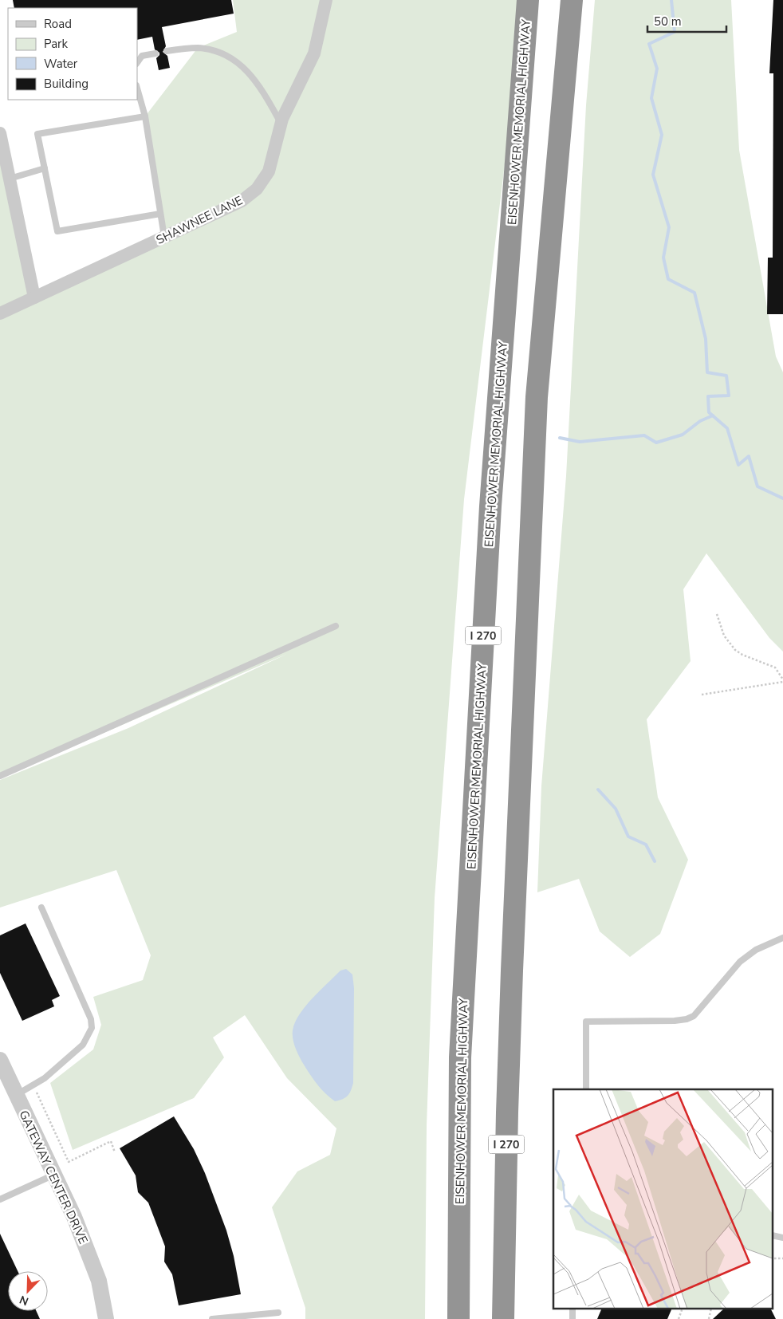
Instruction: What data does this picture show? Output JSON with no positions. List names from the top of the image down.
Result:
{
  "streets": {
    "highway": ["EISENHOWER MEMORIAL HIGHWAY", "I 270"],
    "street": ["SHAWNEE LANE", "GATEWAY CENTER DRIVE"]
  },
  "legend": [
    "Road",
    "Park",
    "Water",
    "Building"
  ],
  "scale_bar": "50 m",
  "north": "bottom left"
}
